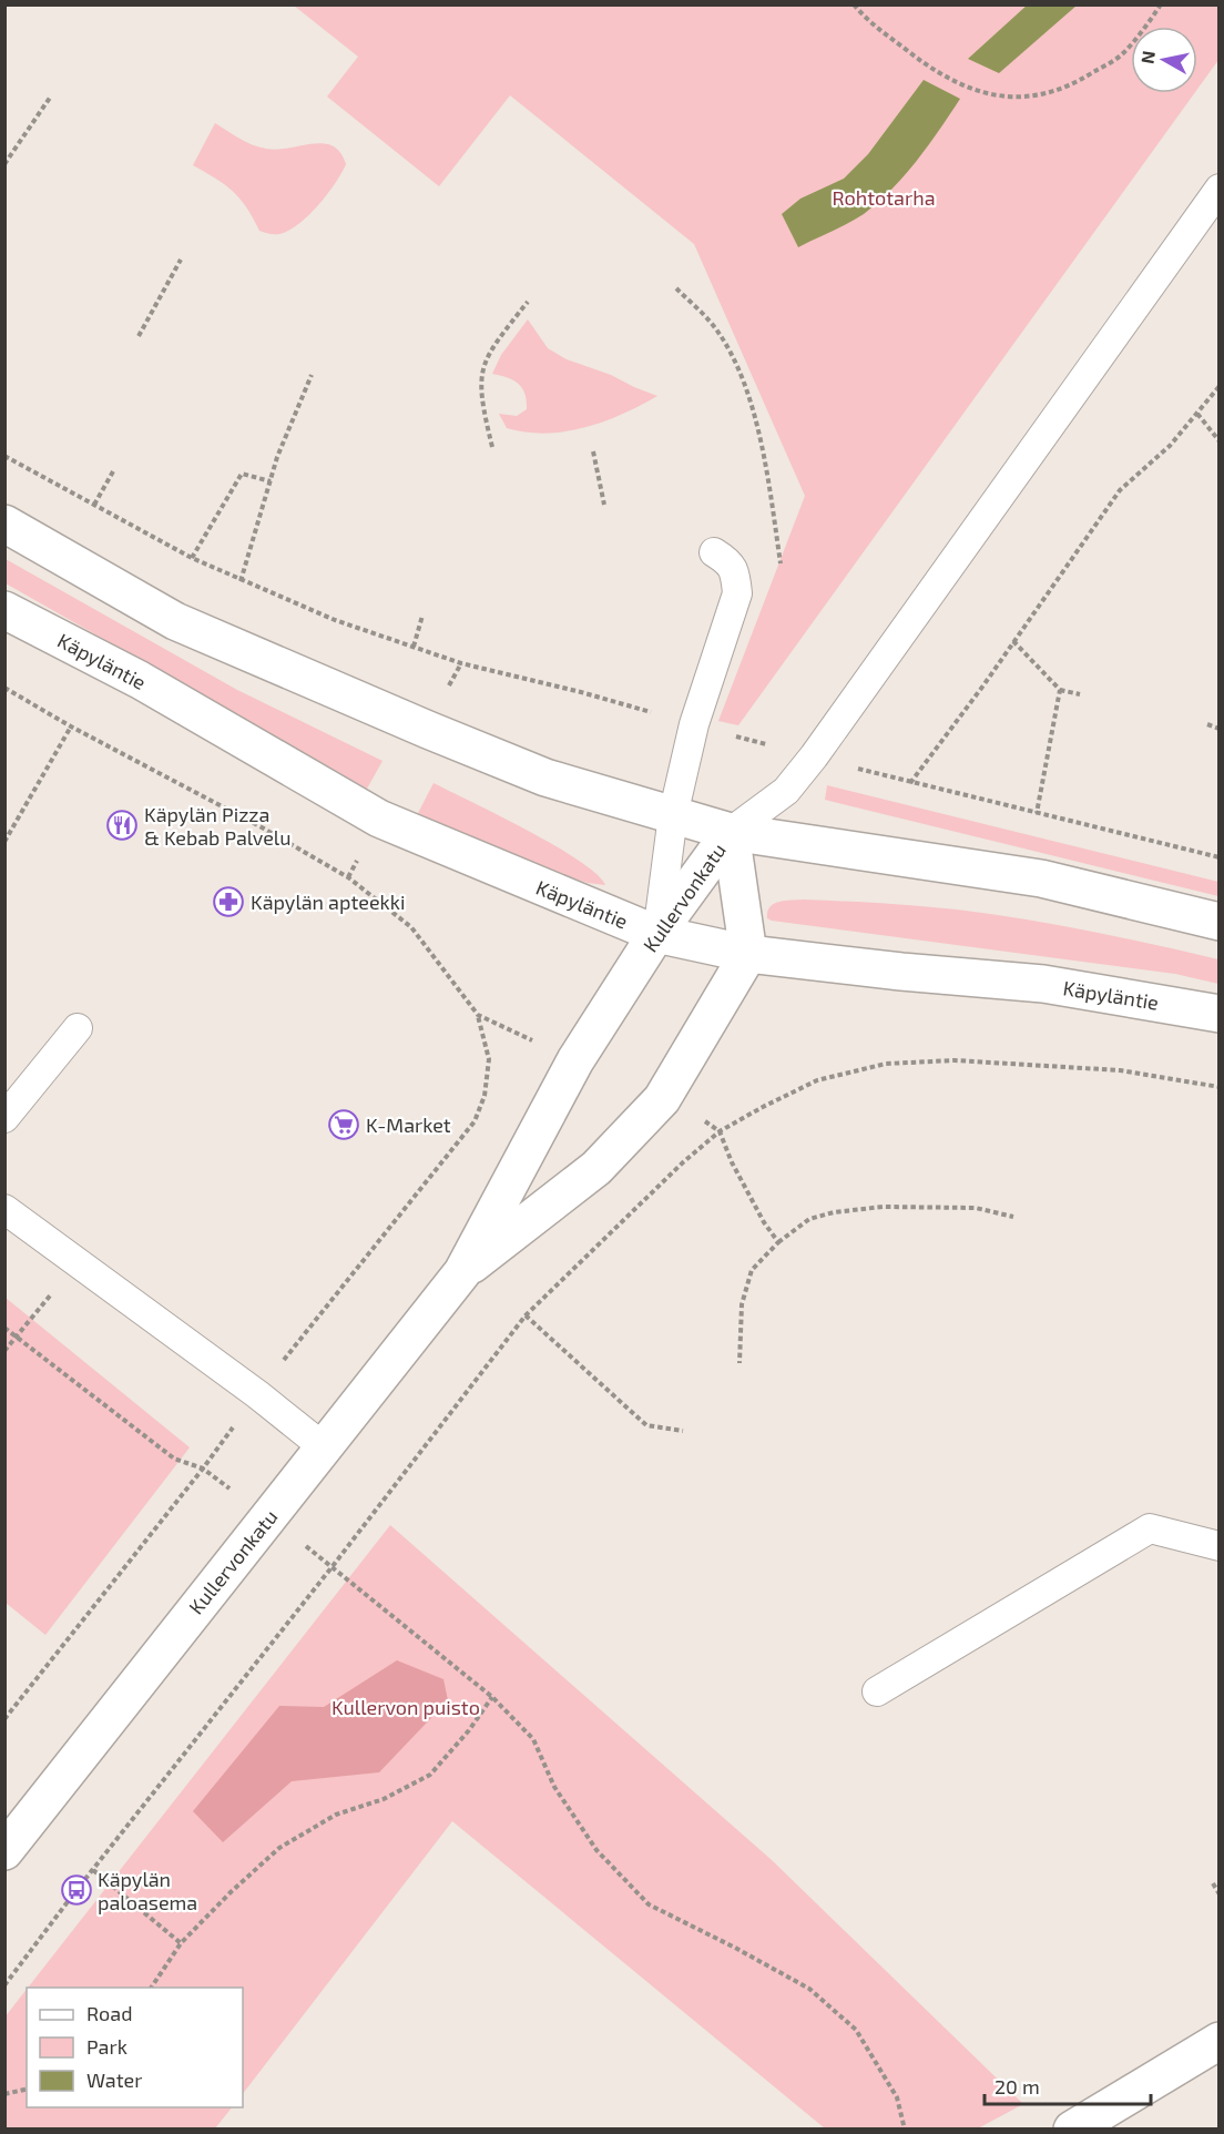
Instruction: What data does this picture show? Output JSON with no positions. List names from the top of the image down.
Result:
{
  "streets": {
    "main road": ["Käpyläntie", "Kullervonkatu"]
  },
  "crossings": [
    ["Käpyläntie", "Kullervonkatu"]
  ],
  "parks": ["Rohtotarha", "Kullervon puisto"],
  "places": {
    "restaurant": ["Käpylän Pizza & Kebab Palvelu"],
    "pharmacy": ["Käpylän apteekki"],
    "supermarket": ["K-Market"],
    "bus stop": ["Käpylän paloasema"]
  },
  "legend": ["Road", "Park", "Water"],
  "scale_bar": "20 m",
  "north": "left"
}
